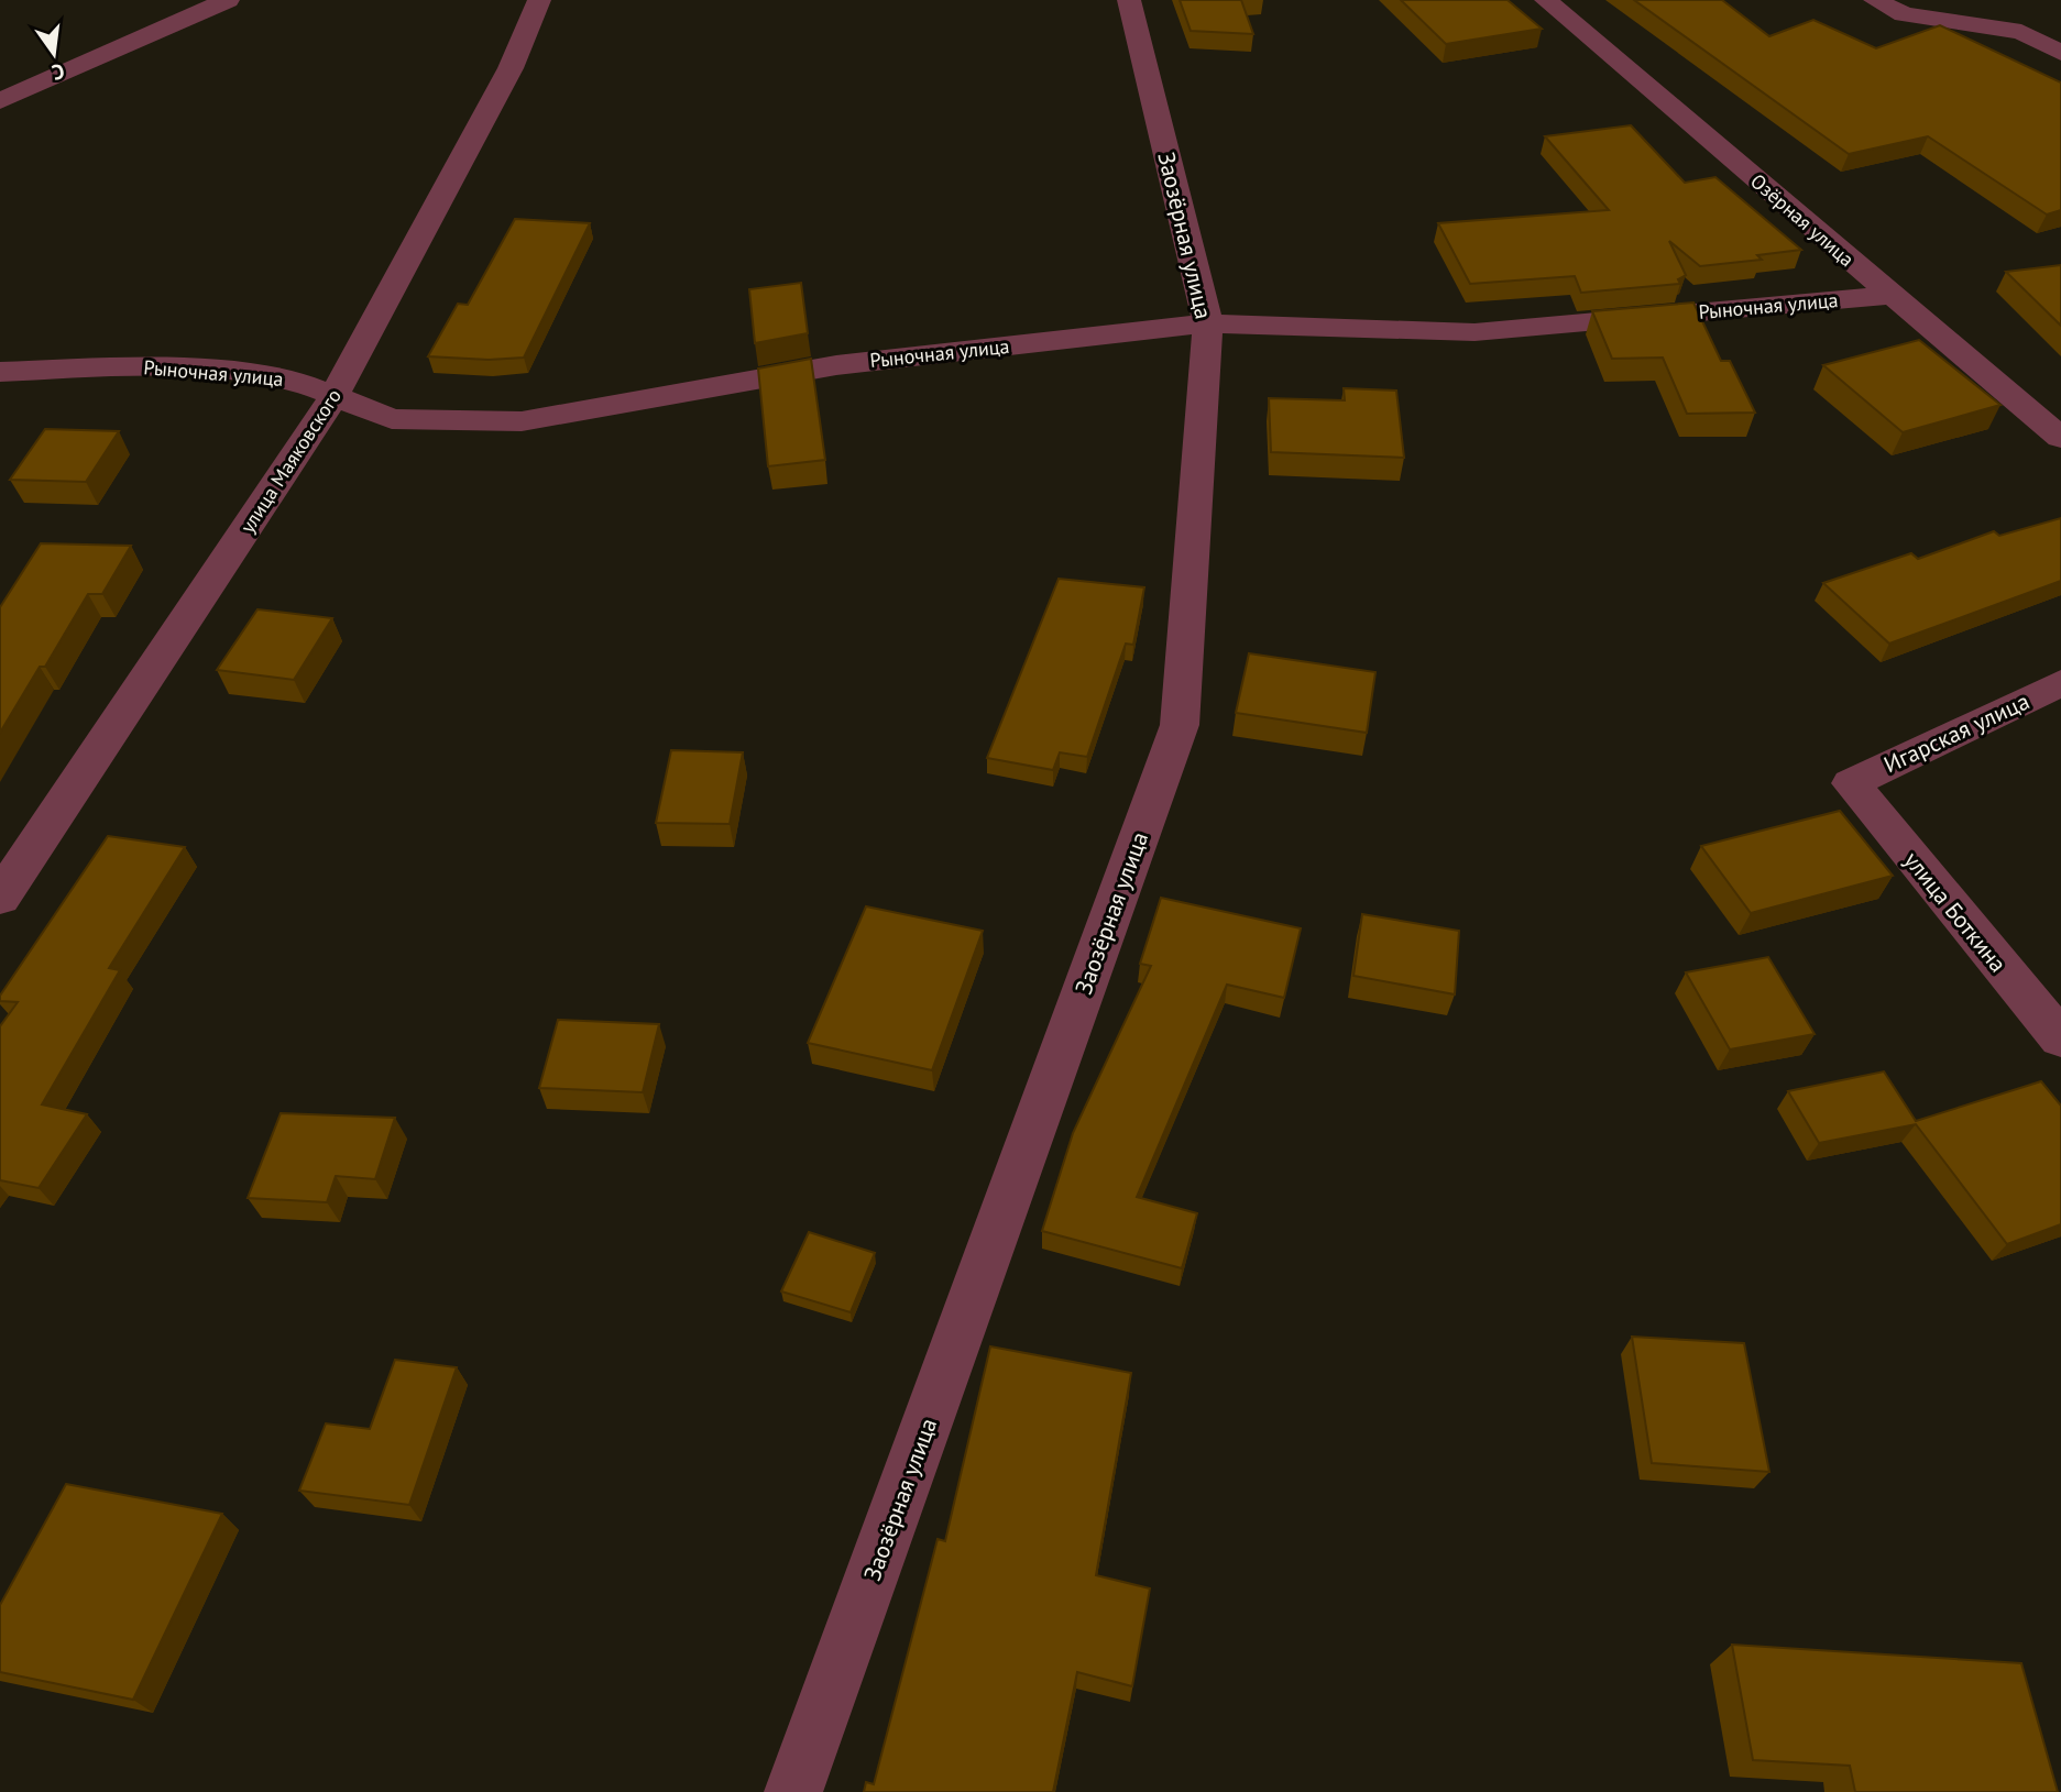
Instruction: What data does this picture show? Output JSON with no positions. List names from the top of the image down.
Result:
{
  "streets": {
    "street": [
      "Озёрная улица",
      "Заозёрная улица",
      "Рыночная улица",
      "улица Маяковского",
      "Игарская улица",
      "улица Боткина"
    ]
  },
  "crossings": [
    ["Озёрная улица", "Рыночная улица"],
    ["Заозёрная улица", "Рыночная улица"],
    ["Рыночная улица", "улица Маяковского"],
    ["Игарская улица", "улица Боткина"]
  ],
  "north": "bottom"
}
